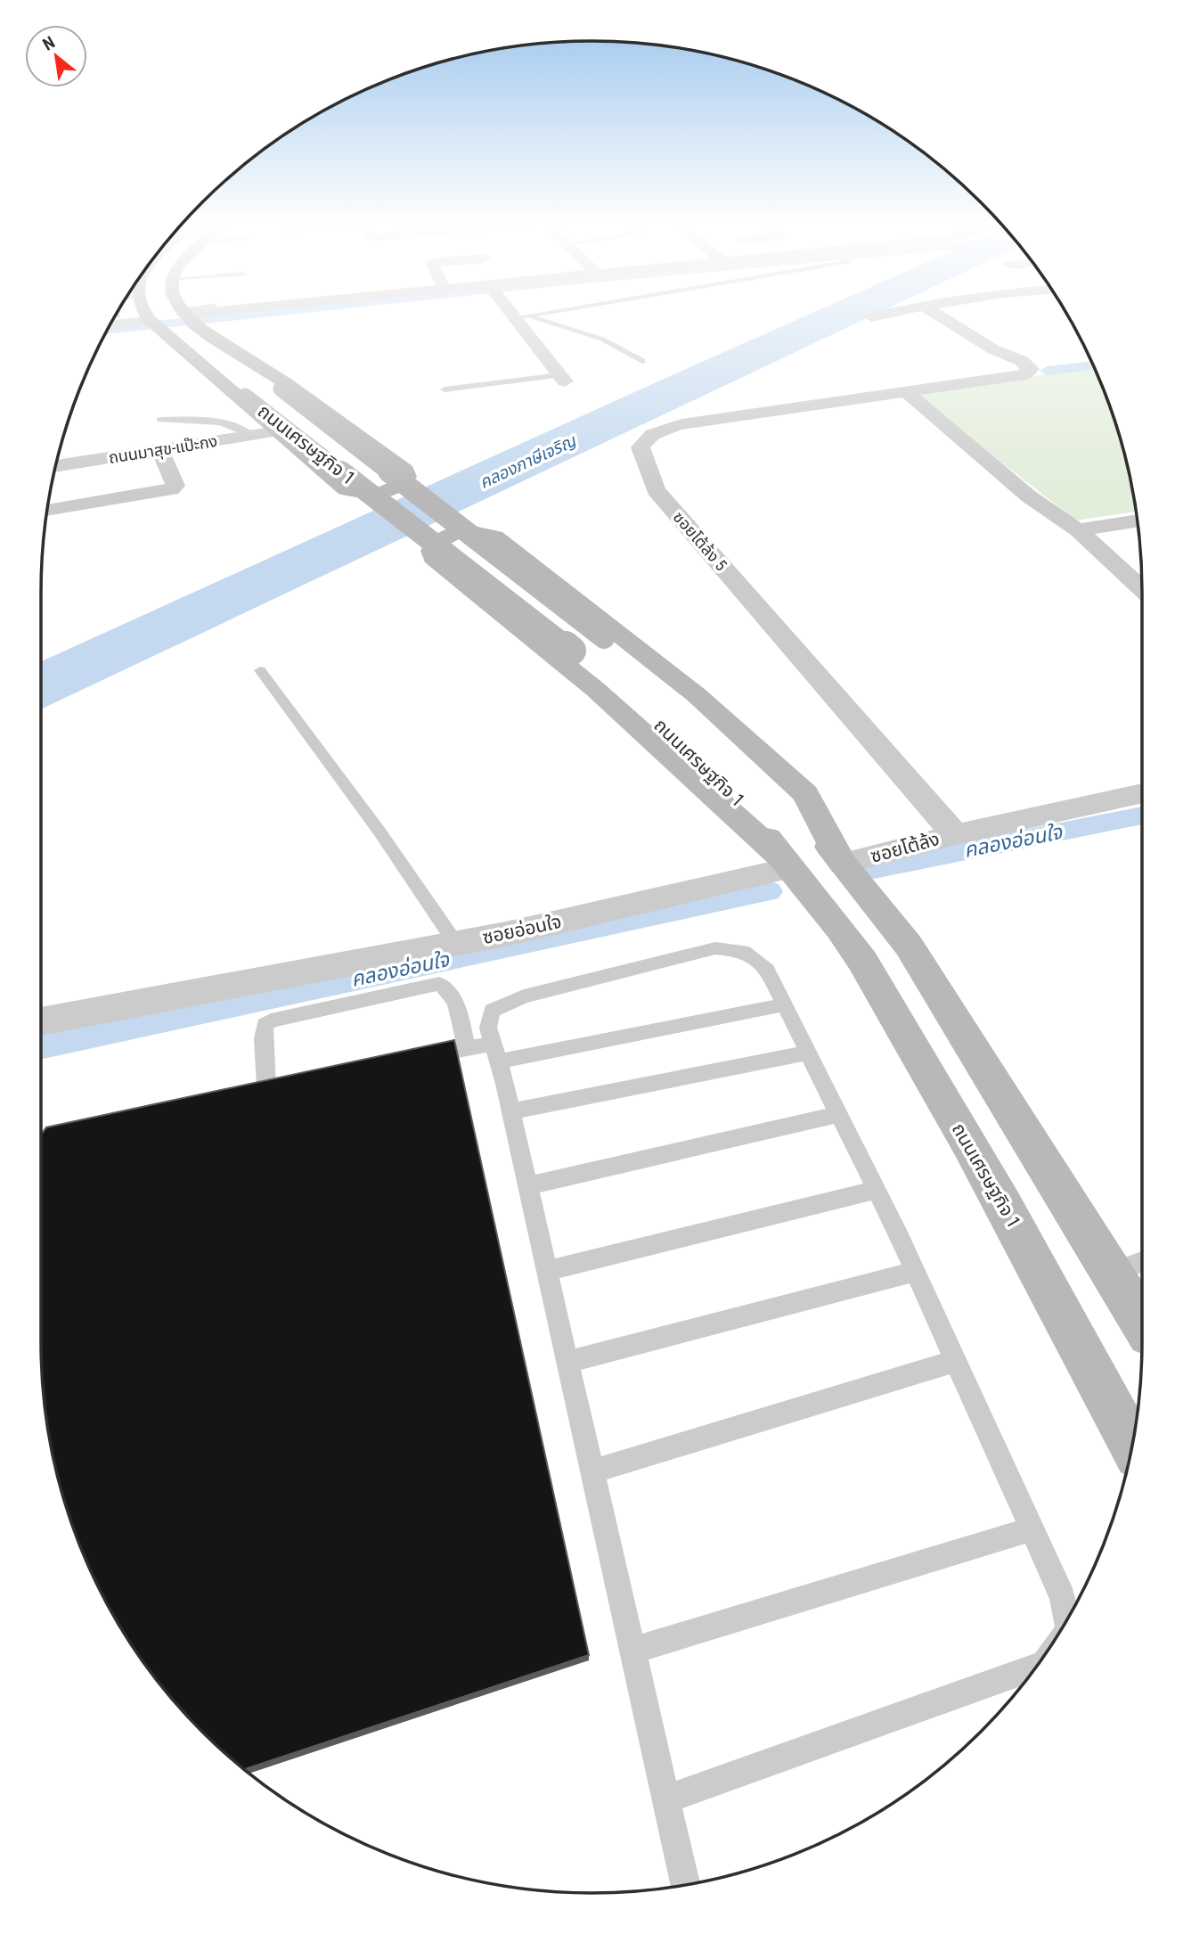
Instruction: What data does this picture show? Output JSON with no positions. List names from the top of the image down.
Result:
{
  "streets": {
    "main road": ["ถนนเศรษฐกิจ 1"],
    "street": [
      "ถนนมาสุข-แป๊ะกง",
      "ซอยโต้ล้ง 5",
      "ซอยโต้ล้ง",
      "ซอยอ่อนใจ"
    ]
  },
  "crossings": [
    ["ถนนเศรษฐกิจ 1", "ซอยโต้ล้ง"],
    ["ถนนเศรษฐกิจ 1", "ซอยอ่อนใจ"],
    ["ซอยโต้ล้ง 5", "ซอยโต้ล้ง"]
  ],
  "water": ["คลองภาษีเจริญ", "คลองอ่อนใจ"],
  "north": "top left"
}
